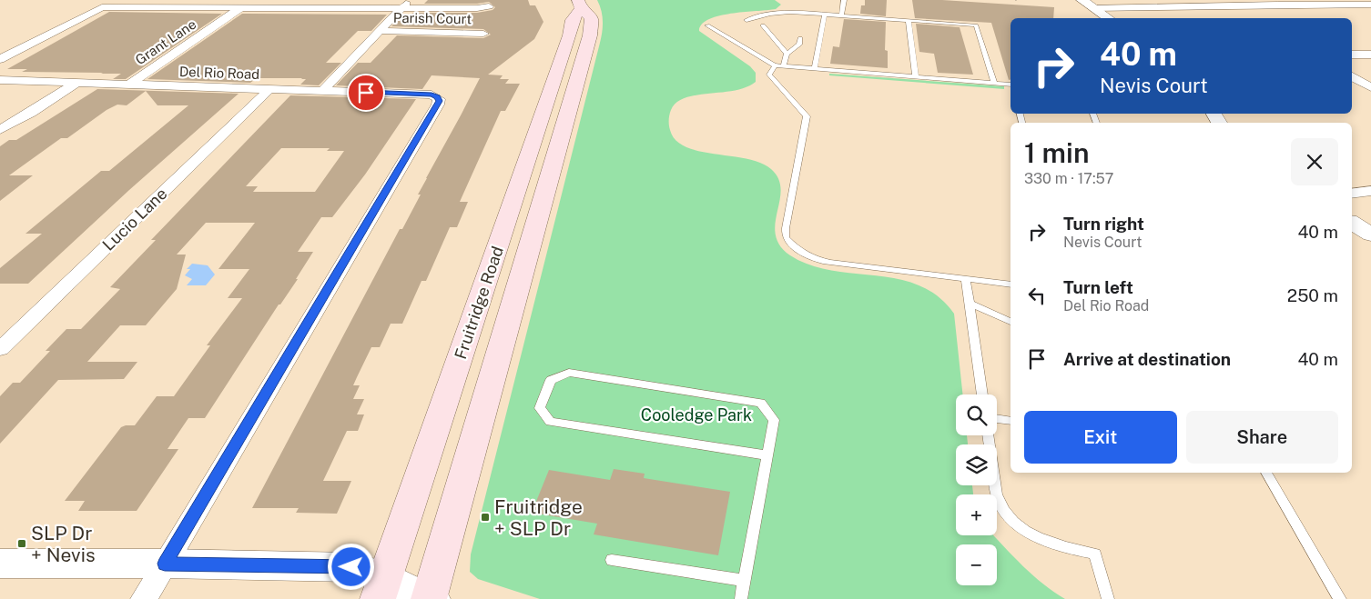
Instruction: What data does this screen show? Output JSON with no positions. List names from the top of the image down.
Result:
{
  "streets": {
    "main road": ["Fruitridge Road"],
    "street": [
      "Parish Court",
      "Grant Lane",
      "Del Rio Road",
      "Lucio Lane"
    ]
  },
  "crossings": [
    ["Grant Lane", "Del Rio Road"],
    ["Del Rio Road", "Lucio Lane"]
  ],
  "parks": ["Cooledge Park"],
  "places": {
    "transit": ["Fruitridge + SLP Dr", "SLP Dr + Nevis"]
  },
  "page": {
    "turn": ["40 m", "Nevis Court"],
    "heading": ["1 min", "330 m · 17:57"],
    "list": [
      {
        "name": "Turn right",
        "note": "Nevis Court",
        "value": "40 m"
      },
      {
        "name": "Turn left",
        "note": "Del Rio Road",
        "value": "250 m"
      },
      {
        "name": "Arrive at destination",
        "value": "40 m"
      }
    ],
    "map_buttons": ["+", "−"],
    "buttons": ["Exit", "Share"]
  }
}
